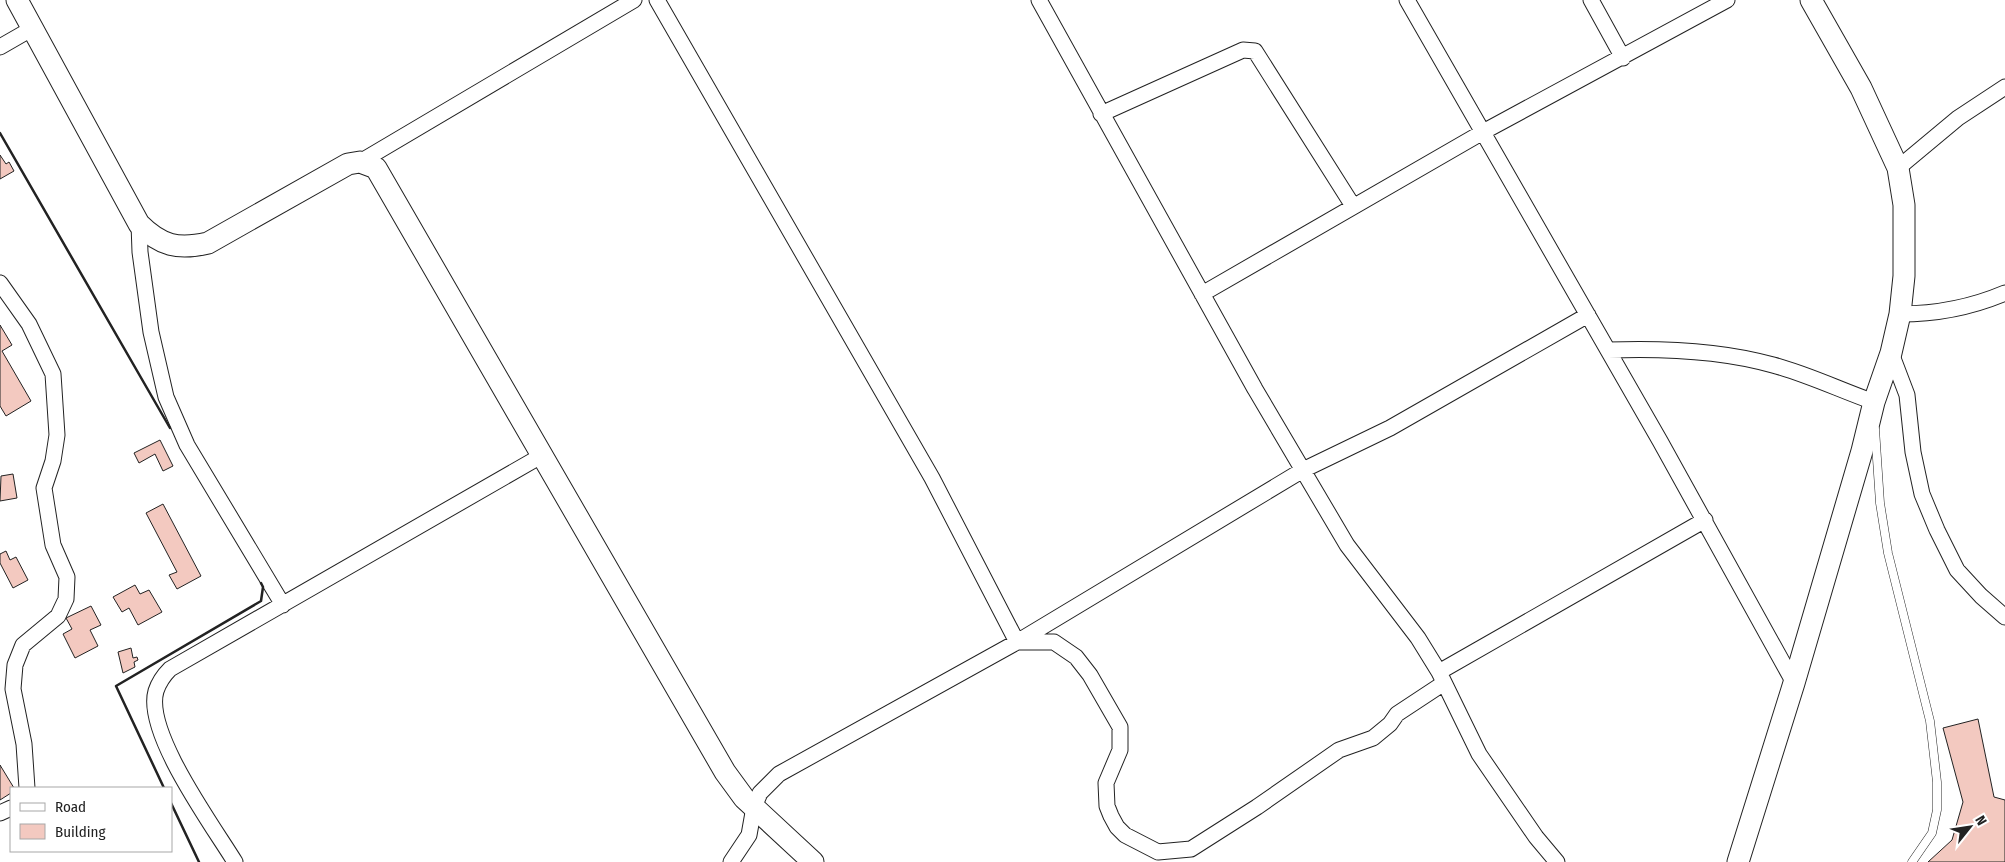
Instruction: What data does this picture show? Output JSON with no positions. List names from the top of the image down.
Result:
{
  "legend": ["Road", "Building"],
  "north": "top right"
}
